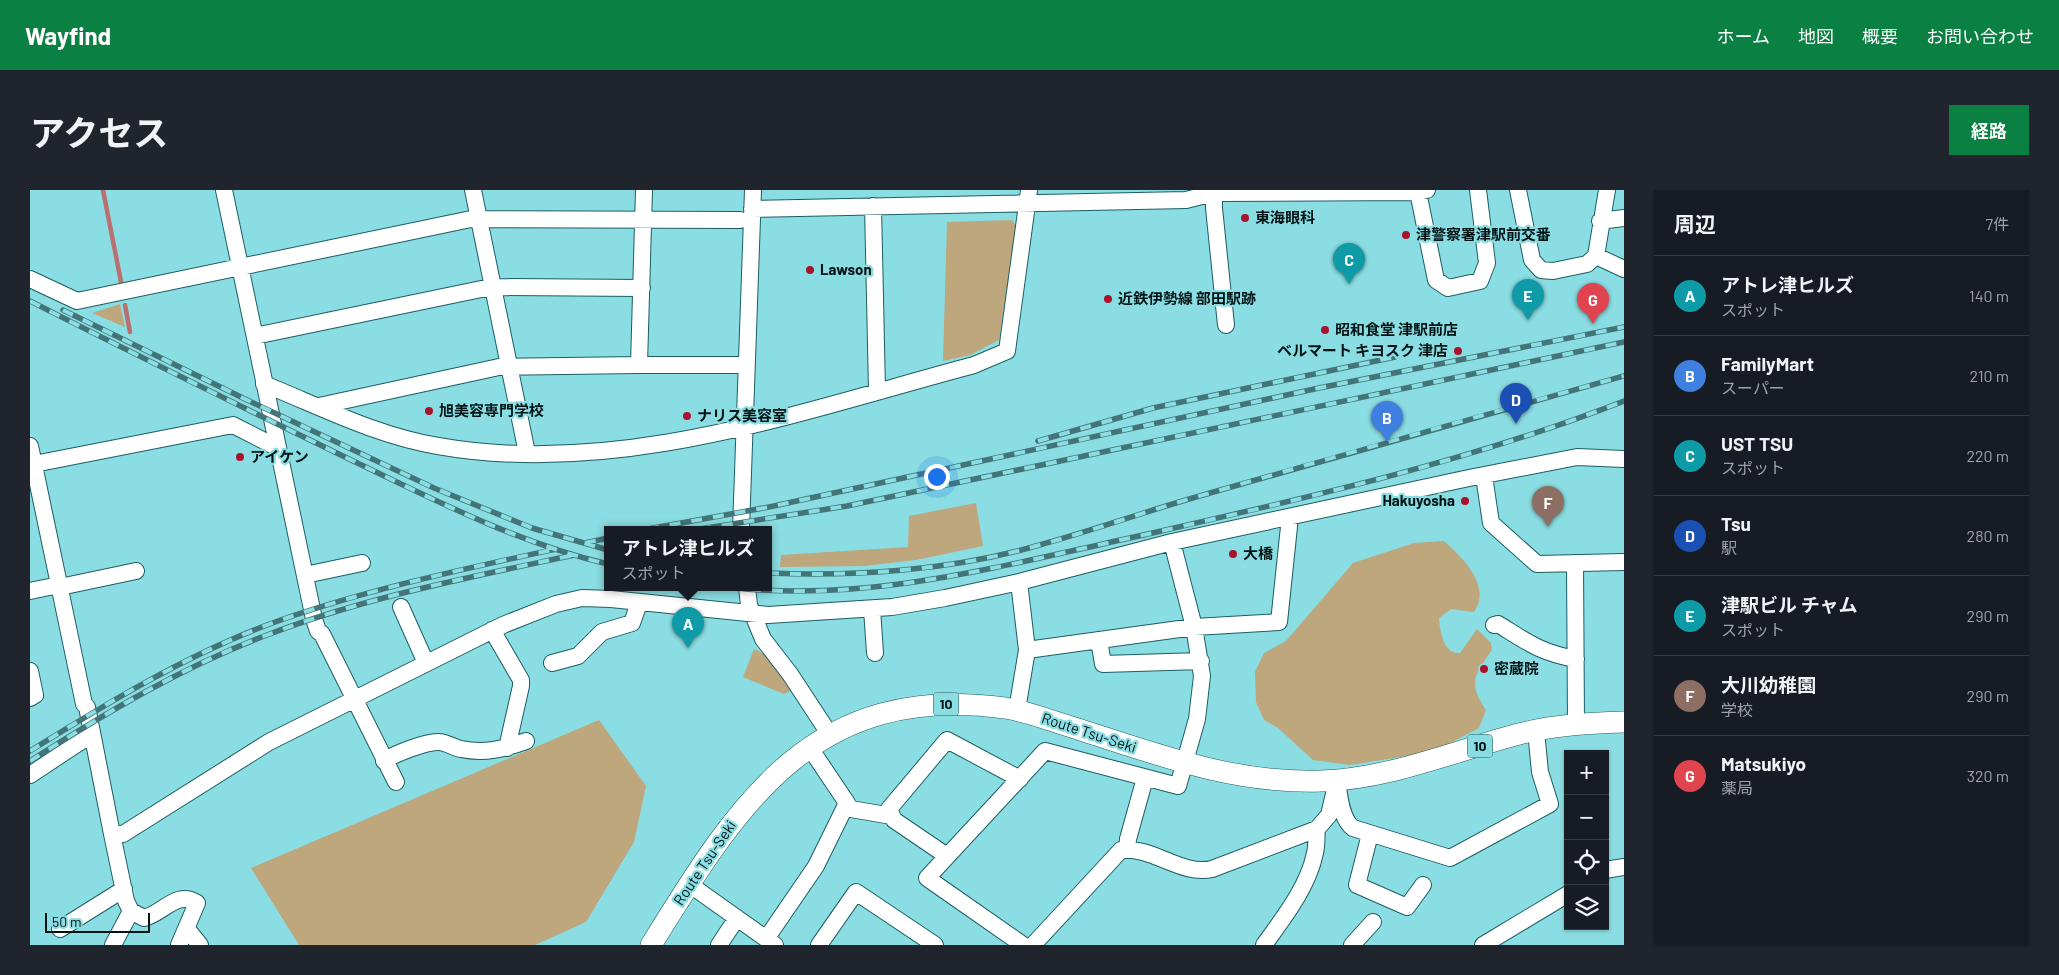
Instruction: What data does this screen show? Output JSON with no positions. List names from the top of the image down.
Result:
{
  "streets": {
    "main road": ["10", "Route Tsu-Seki"]
  },
  "places": [
    "東海眼科",
    "津警察署津駅前交番",
    "Lawson",
    "近鉄伊勢線 部田駅跡",
    "昭和食堂 津駅前店",
    "ベルマート キヨスク 津店",
    "旭美容専門学校",
    "ナリス美容室",
    "アイケン",
    "Hakuyosha",
    "大橋",
    "密蔵院"
  ],
  "scale_bar": "50 m",
  "page": {
    "header": "Wayfind",
    "nav": [
      "ホーム",
      "地図",
      "概要",
      "お問い合わせ"
    ],
    "title": "アクセス",
    "buttons": "経路",
    "heading": ["周辺", "7件"],
    "pins": [
      "C",
      "E",
      "G",
      "D",
      "B",
      "F",
      "A"
    ],
    "list": [
      {
        "mark": "A",
        "name": "アトレ津ヒルズ",
        "note": "スポット",
        "value": "140 m"
      },
      {
        "mark": "B",
        "name": "FamilyMart",
        "note": "スーパー",
        "value": "210 m"
      },
      {
        "mark": "C",
        "name": "UST TSU",
        "note": "スポット",
        "value": "220 m"
      },
      {
        "mark": "D",
        "name": "Tsu",
        "note": "駅",
        "value": "280 m"
      },
      {
        "mark": "E",
        "name": "津駅ビル チャム",
        "note": "スポット",
        "value": "290 m"
      },
      {
        "mark": "F",
        "name": "大川幼稚園",
        "note": "学校",
        "value": "290 m"
      },
      {
        "mark": "G",
        "name": "Matsukiyo",
        "note": "薬局",
        "value": "320 m"
      }
    ],
    "popup": ["アトレ津ヒルズ", "スポット"],
    "map_buttons": ["+", "−"],
    "scale": "50 m"
  }
}
